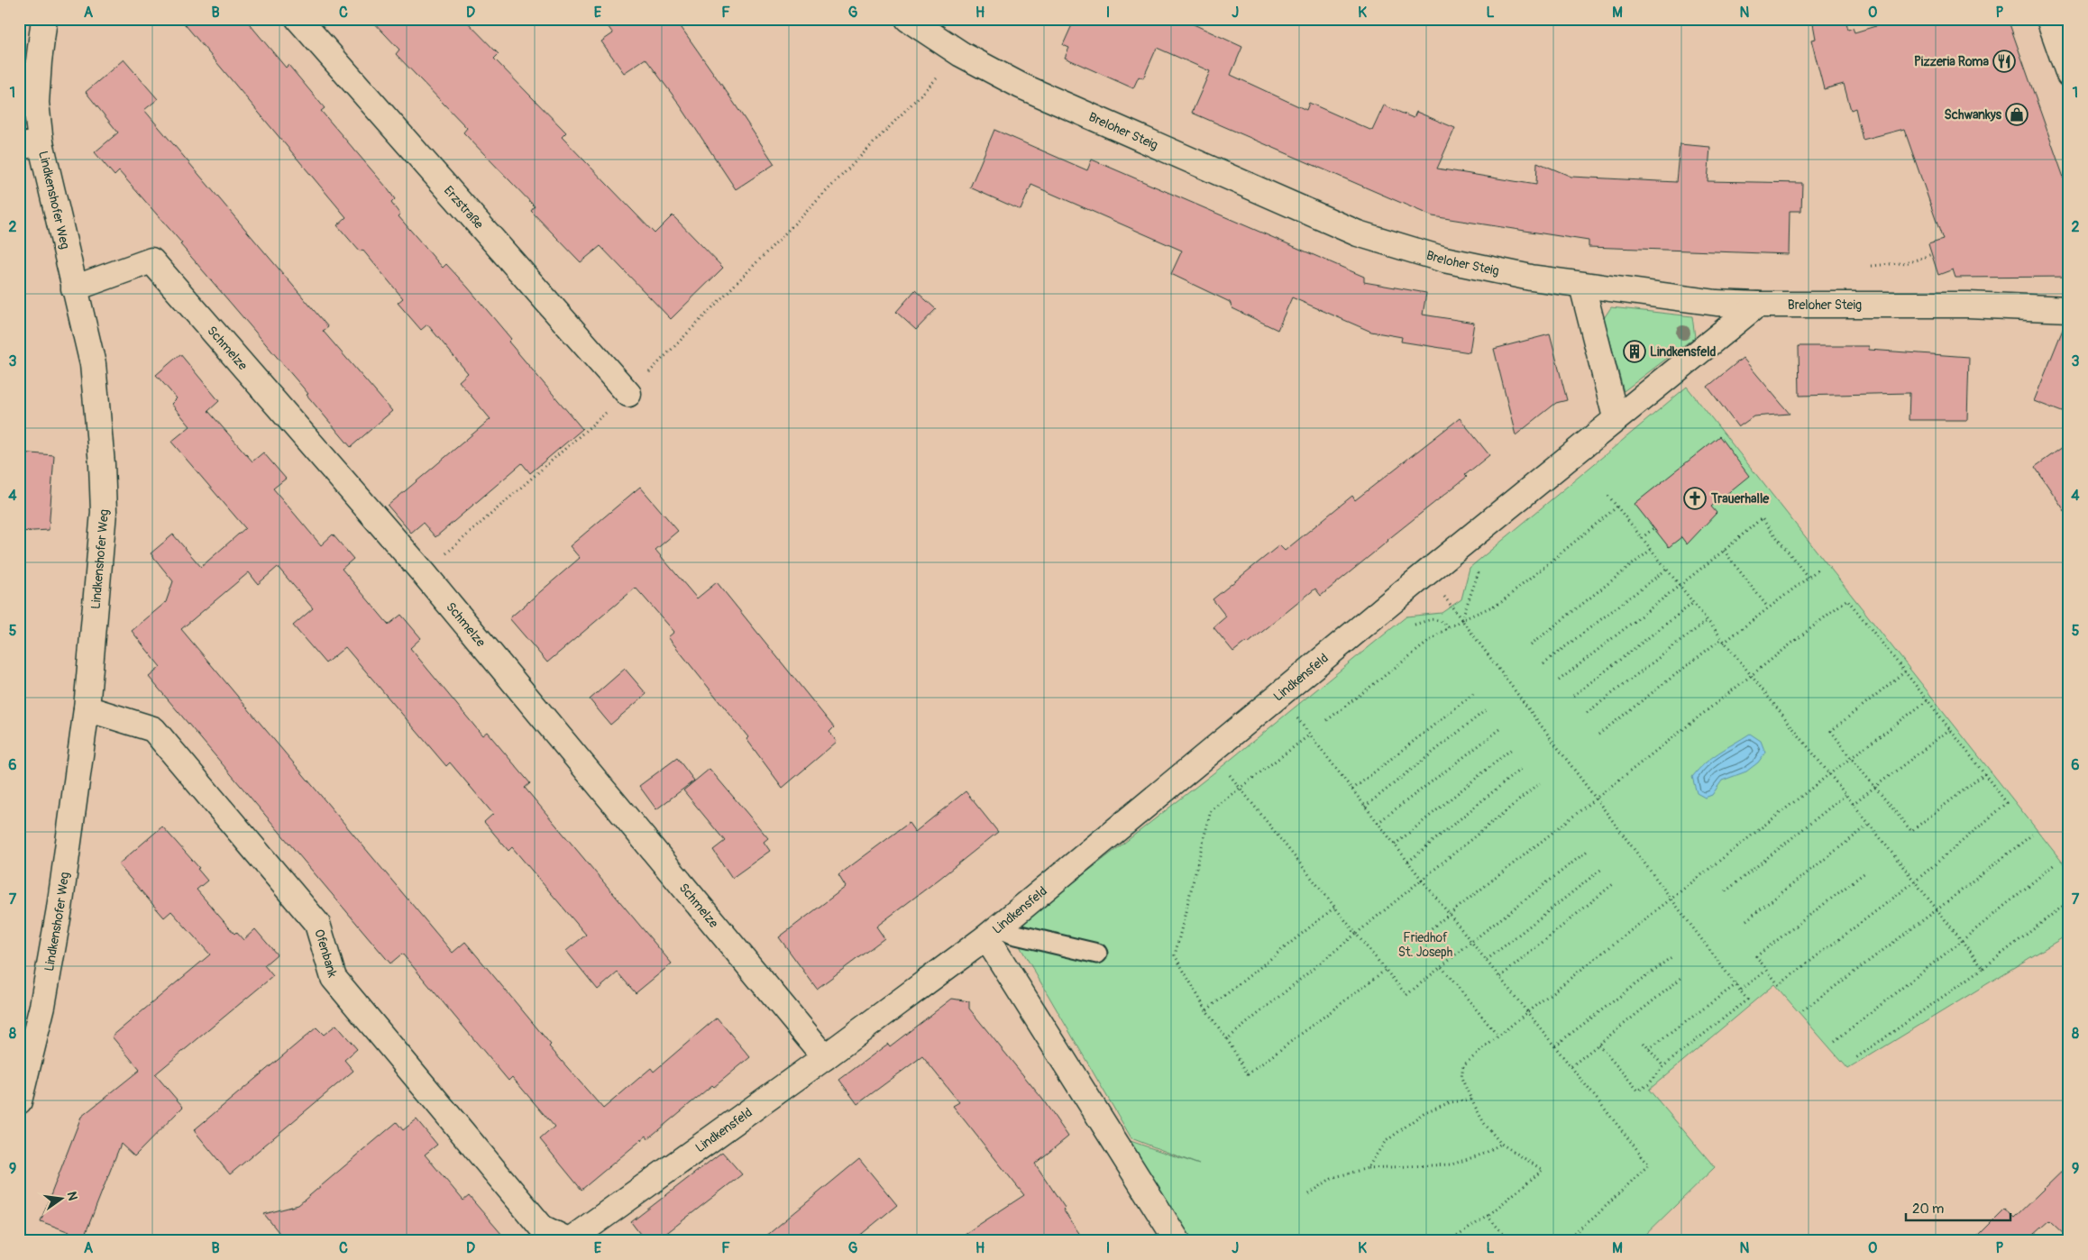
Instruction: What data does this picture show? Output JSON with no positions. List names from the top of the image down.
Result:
{
  "streets": {
    "street": [
      "Breloher Steig",
      "Lindkenshofer Weg",
      "Erzstraße",
      "Schmelze",
      "Lindkensfeld",
      "Ofenbank"
    ]
  },
  "crossings": [
    ["Breloher Steig", "Lindkensfeld"],
    ["Lindkenshofer Weg", "Schmelze"],
    ["Lindkenshofer Weg", "Ofenbank"],
    ["Schmelze", "Lindkensfeld"],
    ["Lindkensfeld", "Ofenbank"]
  ],
  "parks": ["Friedhof St. Joseph"],
  "places": {
    "restaurant": ["Pizzeria Roma"],
    "shop": ["Schwankys"],
    "building": ["Lindkensfeld"],
    "church": ["Trauerhalle"]
  },
  "scale_bar": "20 m",
  "north": "right",
  "grid": {
    "columns": [
      "A",
      "B",
      "C",
      "D",
      "E",
      "F",
      "G",
      "H",
      "I",
      "J",
      "K",
      "L",
      "M",
      "N",
      "O",
      "P"
    ],
    "rows": [
      "1",
      "2",
      "3",
      "4",
      "5",
      "6",
      "7",
      "8",
      "9"
    ]
  }
}
